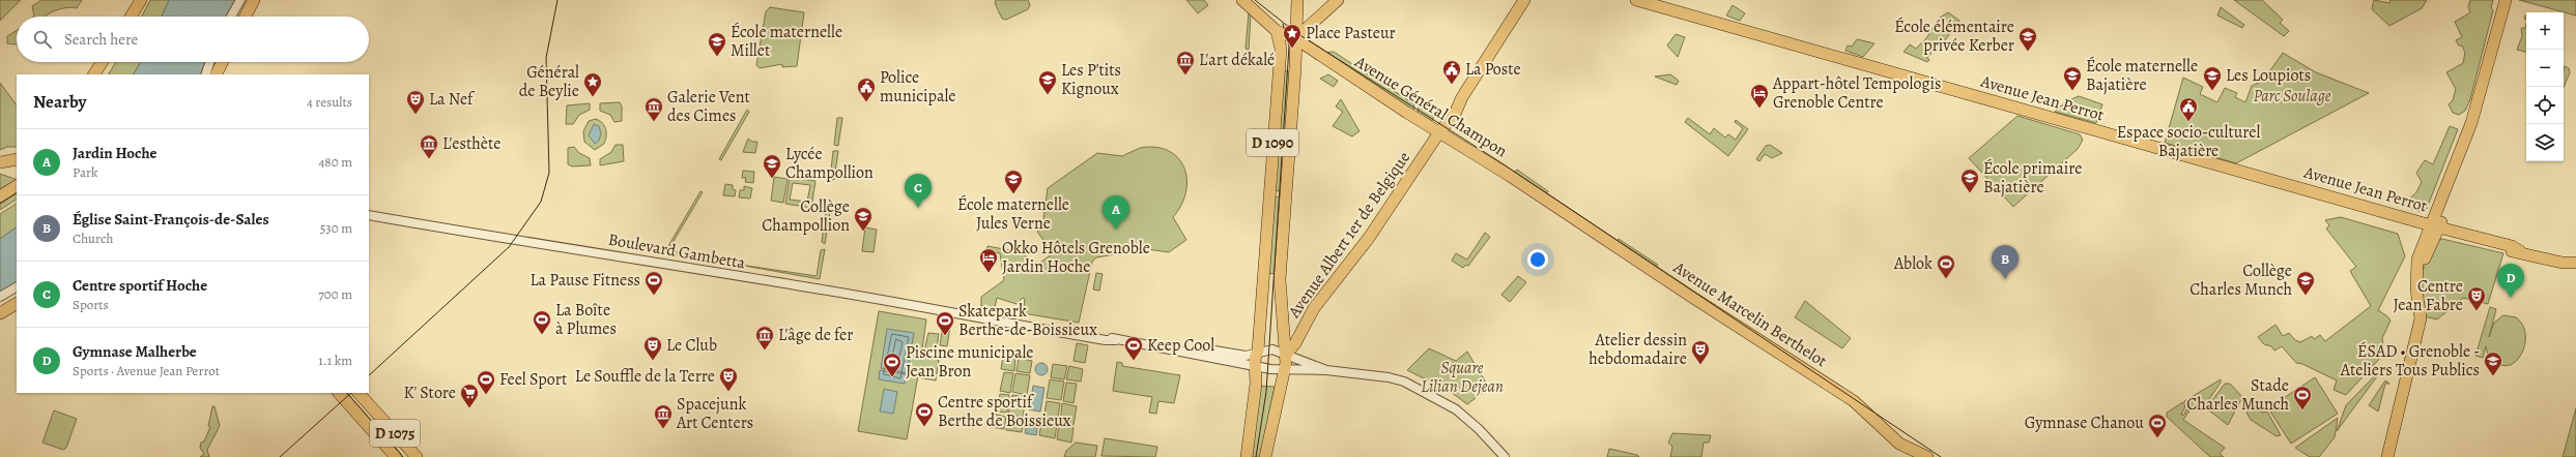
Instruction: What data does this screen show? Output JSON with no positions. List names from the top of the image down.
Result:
{
  "streets": {
    "main road": [
      "Avenue Jean Perrot",
      "Avenue Général Champon",
      "D 1090",
      "Avenue Albert 1er de Belgique",
      "Avenue Marcelin Berthelot",
      "D 1075"
    ],
    "street": ["Boulevard Gambetta"]
  },
  "crossings": [
    ["Avenue Général Champon", "D 1090"],
    ["Avenue Général Champon", "Avenue Albert 1er de Belgique"],
    ["Avenue Général Champon", "Avenue Marcelin Berthelot"],
    ["D 1090", "Avenue Albert 1er de Belgique"],
    ["D 1090", "Boulevard Gambetta"],
    ["Avenue Albert 1er de Belgique", "Boulevard Gambetta"]
  ],
  "parks": ["Parc Soulage", "Square Lilian Dejean"],
  "places": {
    "place": ["Place Pasteur", "Général de Beylie"],
    "school or university": [
      "École élémentaire privée Kerber",
      "École maternelle Millet",
      "École maternelle Bajatière",
      "Les Loupiots",
      "Les P'tits Kignoux",
      "Lycée Champollion",
      "École primaire Bajatière",
      "École maternelle Jules Verne",
      "Collège Champollion",
      "Collège Charles Munch",
      "ÉSAD • Grenoble - Ateliers Tous Publics"
    ],
    "museum": [
      "L'art dékalé",
      "Galerie Vent des Cimes",
      "L'esthète",
      "L'âge de fer",
      "Spacejunk Art Centers"
    ],
    "public building": ["La Poste", "Police municipale", "Espace socio-culturel Bajatière"],
    "hotel": ["Appart-hôtel Tempologis Grenoble Centre", "Okko Hôtels Grenoble Jardin Hoche"],
    "theatre": [
      "La Nef",
      "Centre Jean Fabre",
      "Le Club",
      "Atelier dessin hebdomadaire",
      "Le Souffle de la Terre"
    ],
    "sports": [
      "Ablok",
      "La Pause Fitness",
      "La Boîte à Plumes",
      "Skatepark Berthe-de-Boissieux",
      "Keep Cool",
      "Piscine municipale Jean Bron",
      "Feel Sport",
      "Stade Charles Munch",
      "Centre sportif Berthe de Boissieux",
      "Gymnase Chanou"
    ],
    "supermarket": ["K' Store"]
  },
  "page": {
    "map_buttons": ["+", "−"],
    "search": "Search here",
    "heading": ["Nearby", "4 results"],
    "list": [
      {
        "mark": "A",
        "name": "Jardin Hoche",
        "note": "Park",
        "value": "480 m"
      },
      {
        "mark": "B",
        "name": "Église Saint-François-de-Sales",
        "note": "Church",
        "value": "530 m"
      },
      {
        "mark": "C",
        "name": "Centre sportif Hoche",
        "note": "Sports",
        "value": "700 m"
      },
      {
        "mark": "D",
        "name": "Gymnase Malherbe",
        "note": "Sports · Avenue Jean Perrot",
        "value": "1.1 km"
      }
    ],
    "pins": [
      "C",
      "A",
      "B",
      "D"
    ]
  }
}
